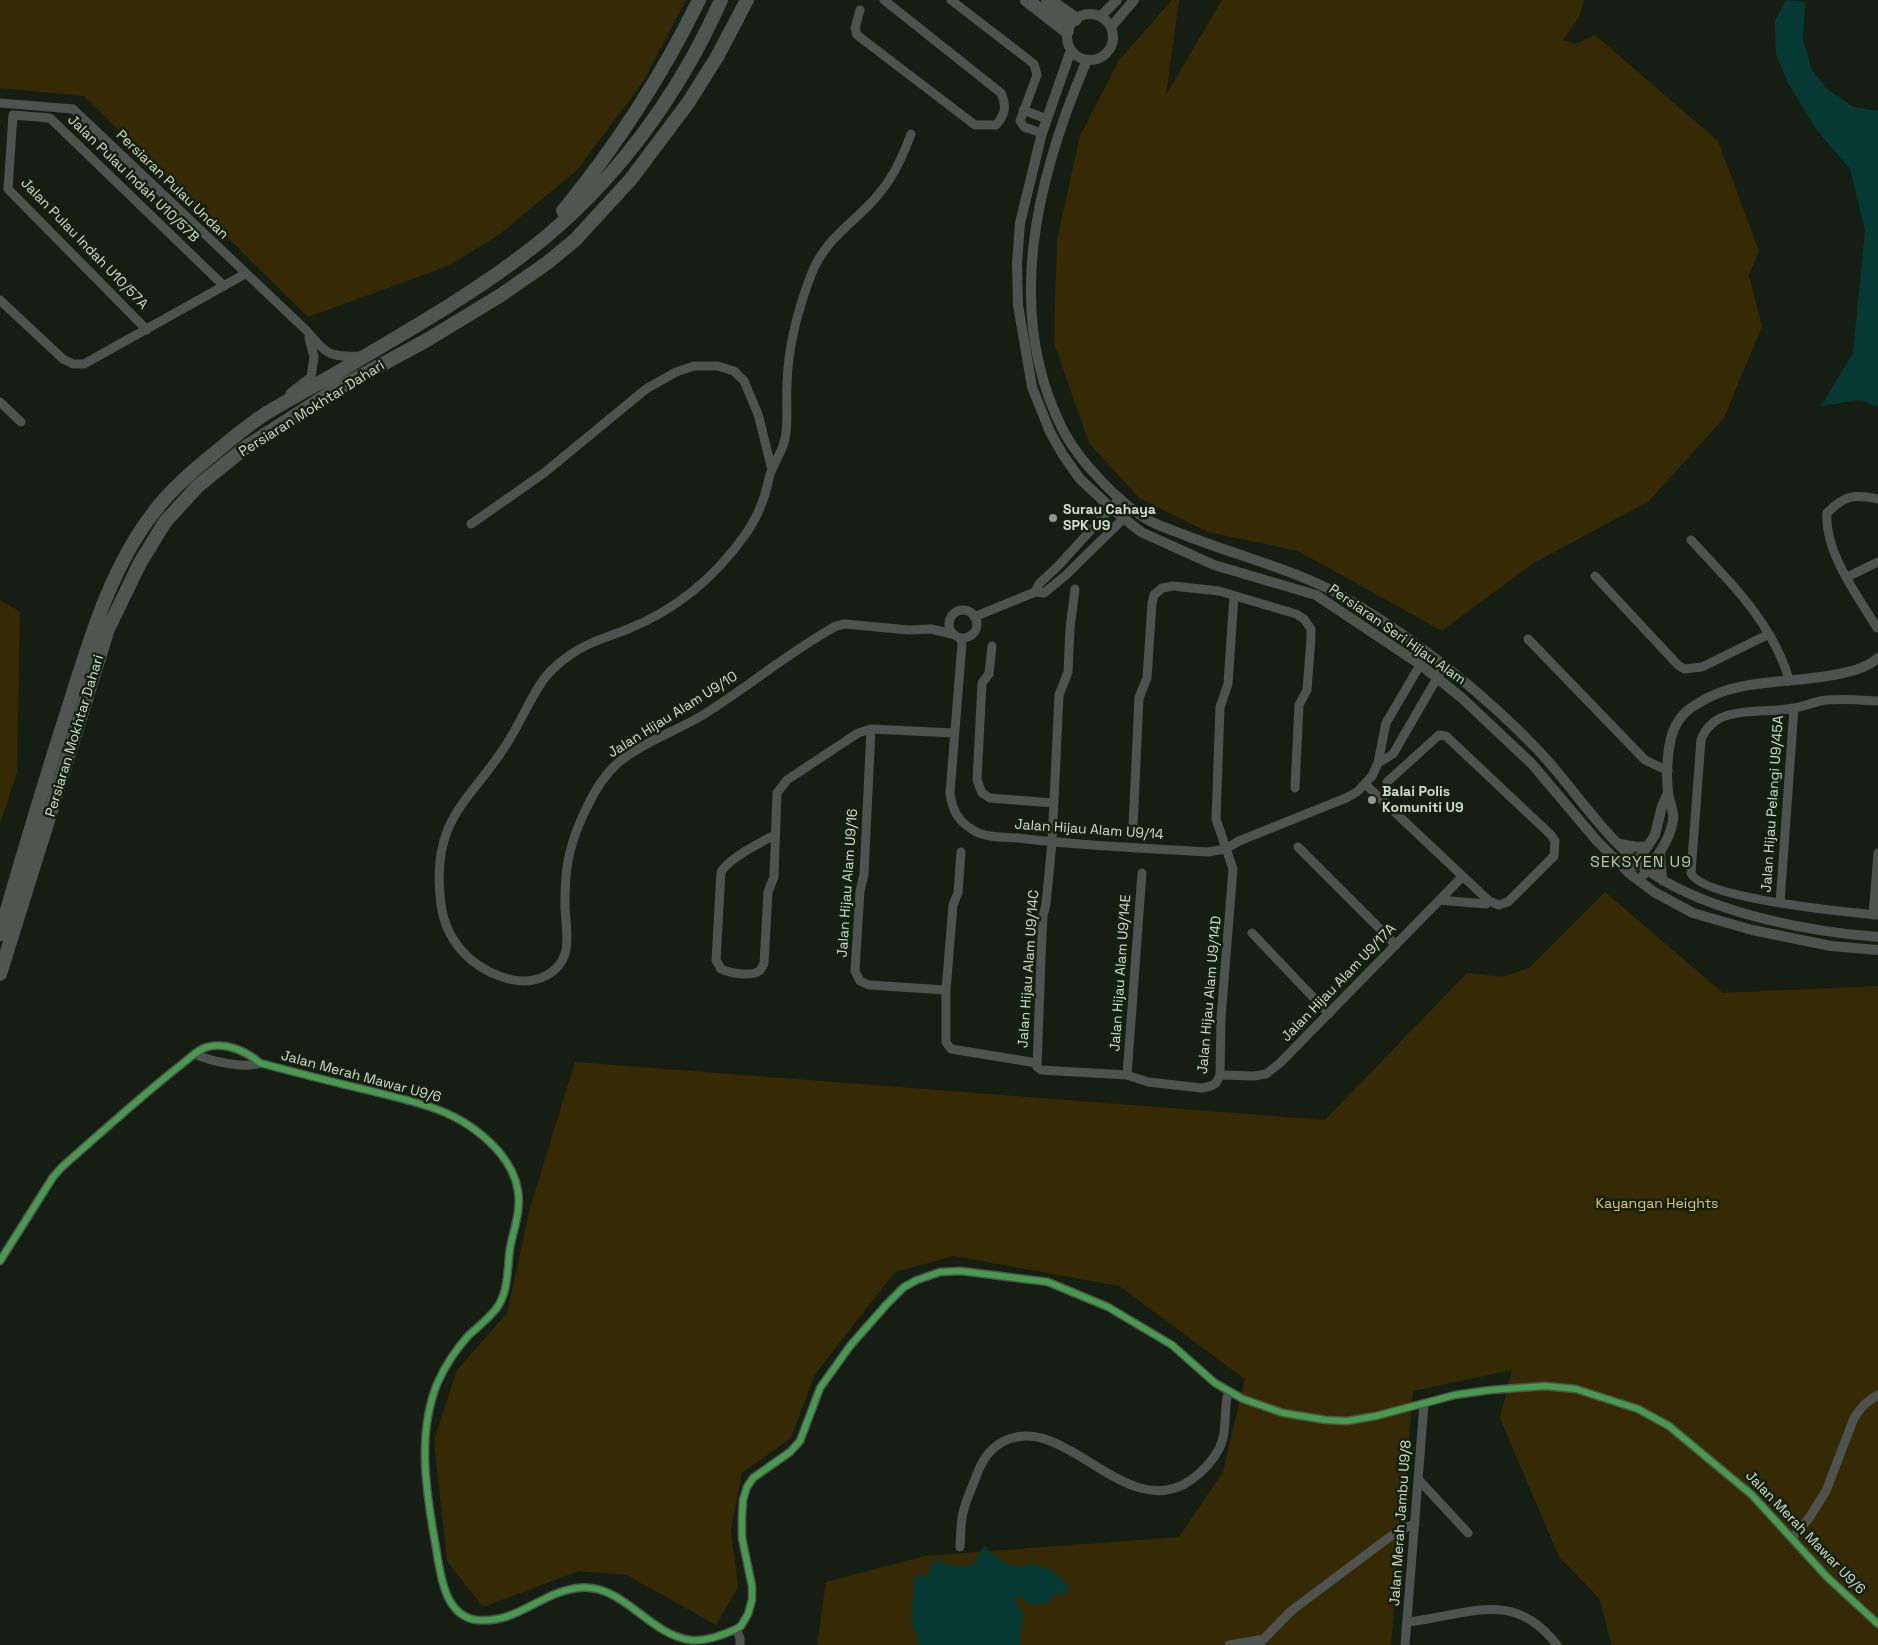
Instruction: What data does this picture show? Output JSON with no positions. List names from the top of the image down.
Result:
{
  "streets": {
    "main road": ["Persiaran Mokhtar Dahari"],
    "street": [
      "Jalan Pulau Indah U10/57B",
      "Persiaran Pulau Undan",
      "Jalan Pulau Indah U10/57A",
      "Persiaran Seri Hijau Alam",
      "Jalan Hijau Alam U9/10",
      "Jalan Hijau Pelangi U9/45A",
      "Jalan Hijau Alam U9/14",
      "Jalan Hijau Alam U9/16",
      "Jalan Hijau Alam U9/14C",
      "Jalan Hijau Alam U9/14E",
      "Jalan Hijau Alam U9/17A",
      "Jalan Hijau Alam U9/14D",
      "Jalan Merah Mawar U9/6",
      "Jalan Merah Jambu U9/8"
    ]
  },
  "crossings": [
    ["Jalan Pulau Indah U10/57B", "Jalan Pulau Indah U10/57A"],
    ["Persiaran Pulau Undan", "Persiaran Mokhtar Dahari"],
    ["Jalan Hijau Alam U9/10", "Jalan Hijau Alam U9/14"],
    ["Jalan Hijau Alam U9/14", "Jalan Hijau Alam U9/14C"],
    ["Jalan Hijau Alam U9/14", "Jalan Hijau Alam U9/14D"],
    ["Jalan Hijau Alam U9/16", "Jalan Hijau Alam U9/14D"],
    ["Jalan Hijau Alam U9/14C", "Jalan Hijau Alam U9/14D"],
    ["Jalan Hijau Alam U9/14E", "Jalan Hijau Alam U9/14D"],
    ["Jalan Hijau Alam U9/17A", "Jalan Hijau Alam U9/14D"],
    ["Jalan Merah Mawar U9/6", "Jalan Merah Jambu U9/8"]
  ],
  "districts": ["SEKSYEN U9"],
  "parks": ["Kayangan Heights"],
  "places": ["Surau Cahaya SPK U9", "Balai Polis Komuniti U9"]
}
